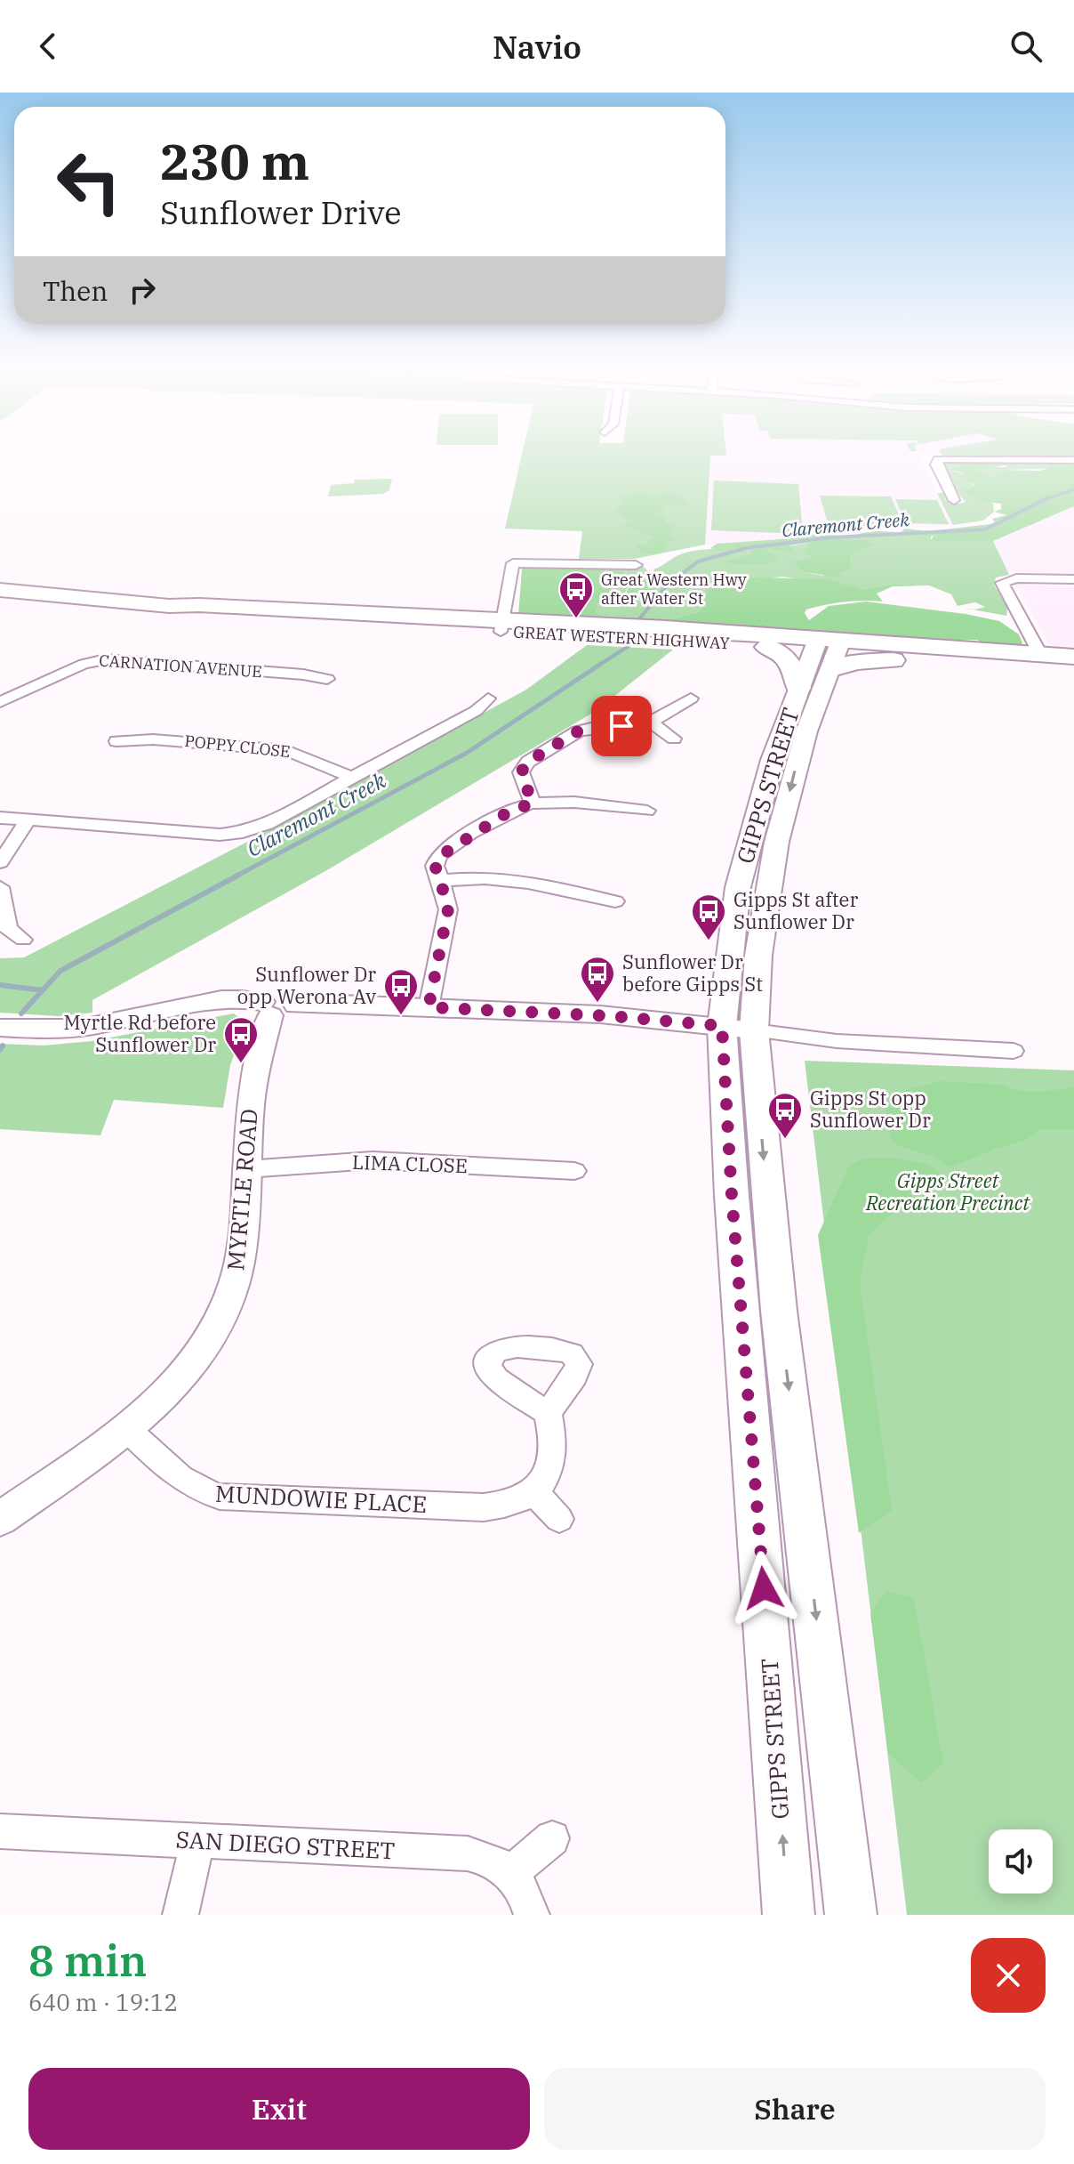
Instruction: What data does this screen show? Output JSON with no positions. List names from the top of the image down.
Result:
{
  "streets": {
    "highway": ["GREAT WESTERN HIGHWAY"],
    "main road": ["GIPPS STREET"],
    "street": [
      "CARNATION AVENUE",
      "POPPY CLOSE",
      "LIMA CLOSE",
      "MYRTLE ROAD",
      "MUNDOWIE PLACE",
      "SAN DIEGO STREET"
    ]
  },
  "crossings": [
    ["GREAT WESTERN HIGHWAY", "GIPPS STREET"],
    ["LIMA CLOSE", "MYRTLE ROAD"],
    ["MYRTLE ROAD", "MUNDOWIE PLACE"]
  ],
  "water": ["Claremont Creek"],
  "parks": ["Gipps Street Recreation Precinct"],
  "places": {
    "bus stop": [
      "Great Western Hwy after Water St",
      "Gipps St after Sunflower Dr",
      "Sunflower Dr before Gipps St",
      "Sunflower Dr opp Werona Av",
      "Myrtle Rd before Sunflower Dr",
      "Gipps St opp Sunflower Dr"
    ]
  },
  "page": {
    "header": "Navio",
    "turn": ["230 m", "Sunflower Drive"],
    "then": "Then",
    "heading": ["8 min", "640 m · 19:12"],
    "buttons": ["Exit", "Share"]
  }
}
